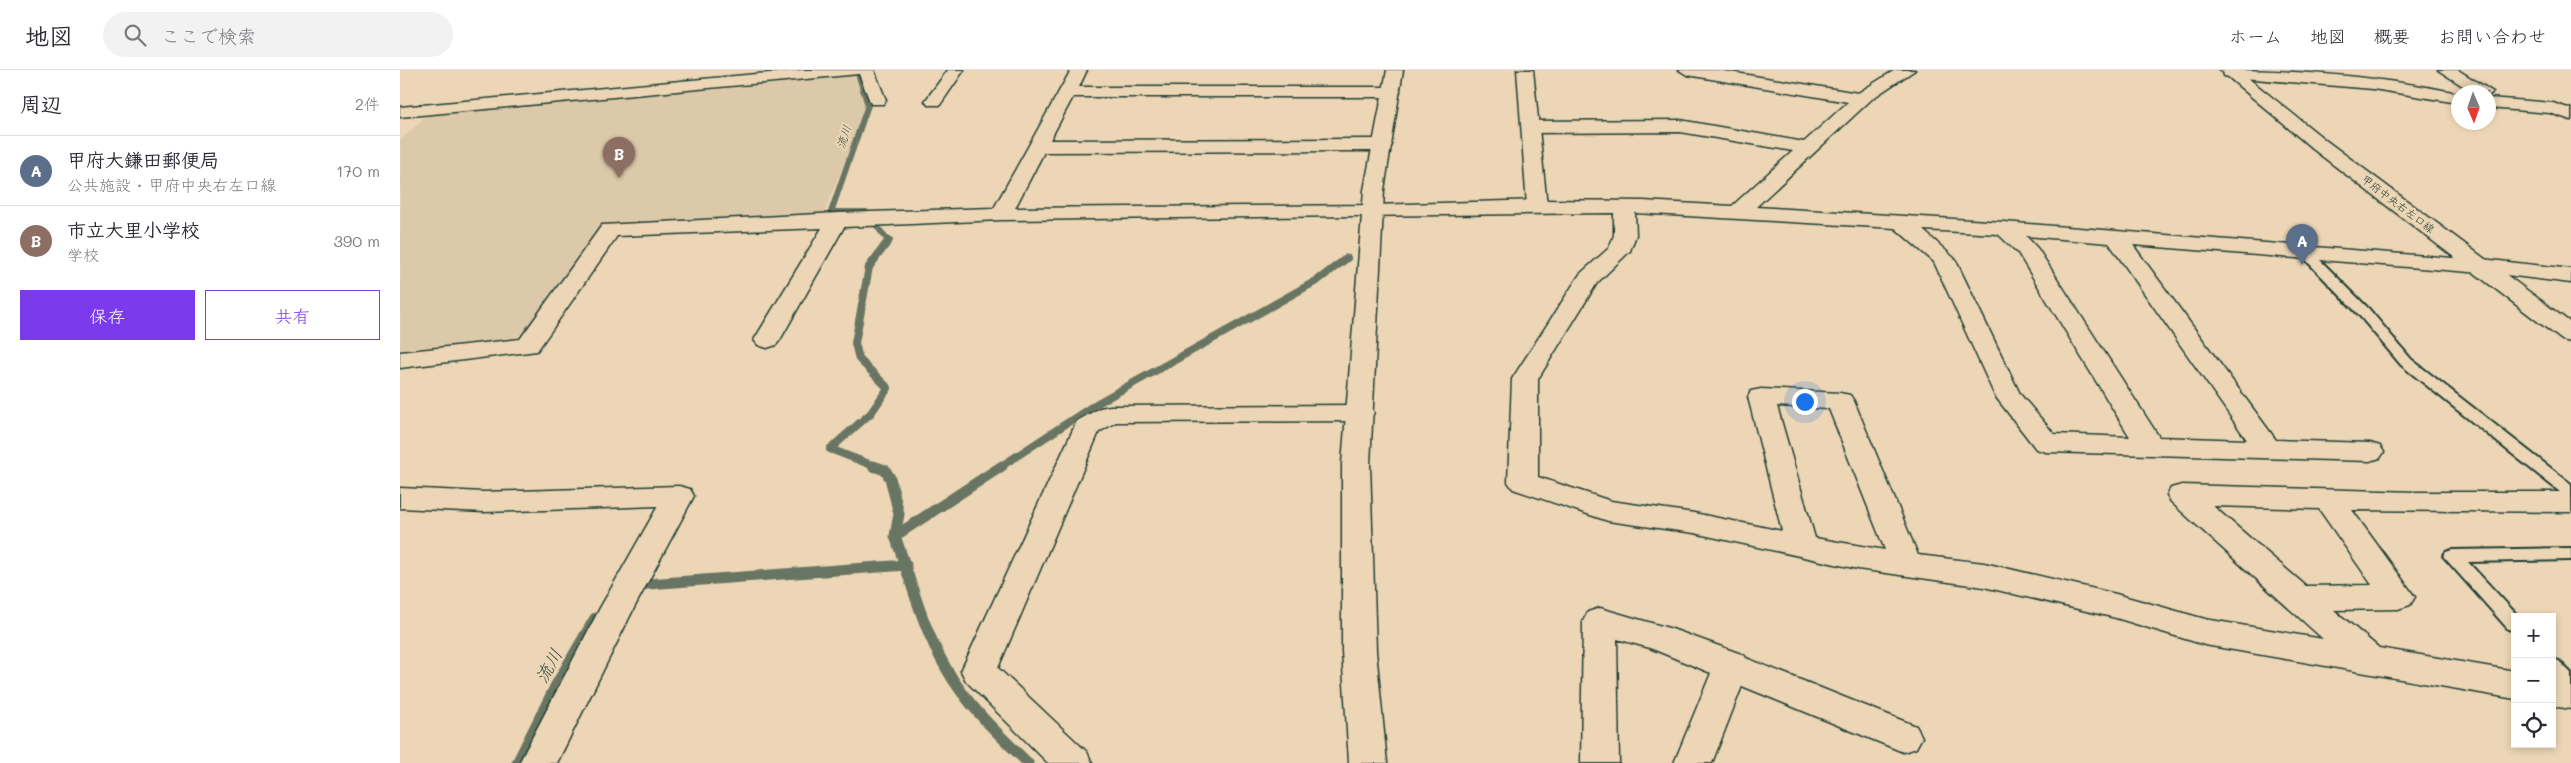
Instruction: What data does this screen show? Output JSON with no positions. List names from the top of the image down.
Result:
{
  "streets": {
    "street": ["甲府中央右左口線"]
  },
  "water": ["流川"],
  "north": "bottom",
  "page": {
    "header": "地図",
    "search": "ここで検索",
    "nav": [
      "ホーム",
      "地図",
      "概要",
      "お問い合わせ"
    ],
    "heading": ["周辺", "2件"],
    "list": [
      {
        "mark": "A",
        "name": "甲府大鎌田郵便局",
        "note": "公共施設 · 甲府中央右左口線",
        "value": "170 m"
      },
      {
        "mark": "B",
        "name": "市立大里小学校",
        "note": "学校",
        "value": "390 m"
      }
    ],
    "pins": ["B", "A"],
    "buttons": ["保存", "共有"],
    "map_buttons": ["+", "−"]
  }
}
